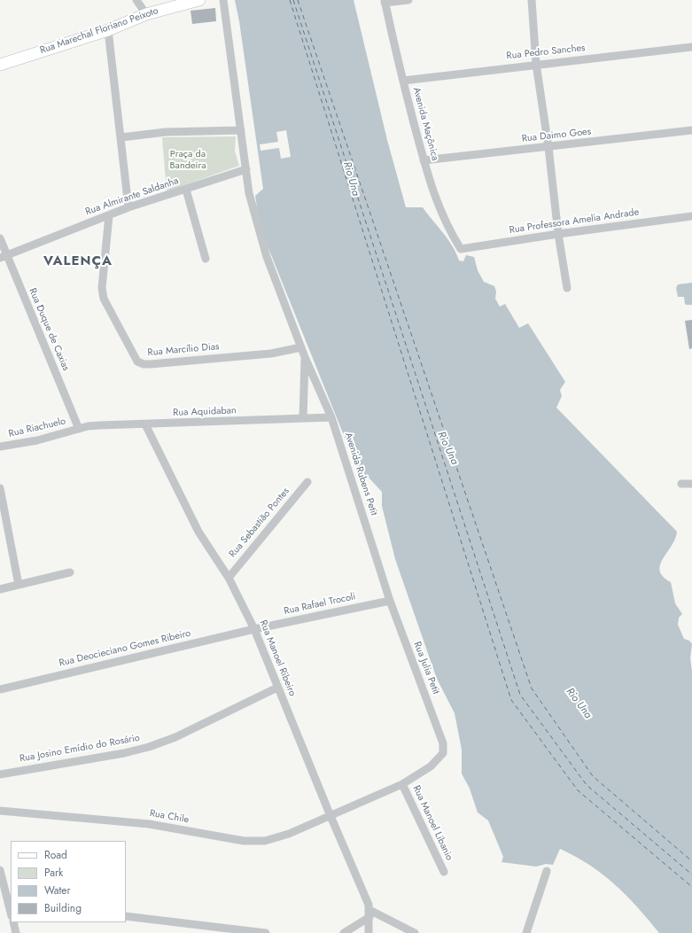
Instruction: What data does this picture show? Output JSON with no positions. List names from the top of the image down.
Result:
{
  "streets": {
    "main road": ["Rua Marechal Floriano Peixoto"],
    "street": [
      "Rua Pedro Sanches",
      "Avenida Maçônica",
      "Rua Daimo Goes",
      "Rua Almirante Saldanha",
      "Rua Professora Amelia Andrade",
      "Rua Duque de Caxias",
      "Rua Marcílio Dias",
      "Rua Aquidaban",
      "Rua Riachuelo",
      "Avenida Rubens Petit",
      "Rua Sebastião Pontes",
      "Rua Rafael Trocoli",
      "Rua Deocieciano Gomes Ribeiro",
      "Rua Manoel Ribeiro",
      "Rua Julia Petit",
      "Rua Josino Emídio do Rosário",
      "Rua Chile",
      "Rua Manoel Libanio"
    ]
  },
  "crossings": [
    ["Rua Pedro Sanches", "Avenida Maçônica"],
    ["Avenida Maçônica", "Rua Daimo Goes"],
    ["Avenida Maçônica", "Rua Professora Amelia Andrade"],
    ["Rua Almirante Saldanha", "Rua Duque de Caxias"],
    ["Rua Almirante Saldanha", "Rua Marcílio Dias"],
    ["Rua Almirante Saldanha", "Avenida Rubens Petit"],
    ["Rua Duque de Caxias", "Rua Aquidaban"],
    ["Rua Duque de Caxias", "Rua Riachuelo"],
    ["Rua Marcílio Dias", "Avenida Rubens Petit"],
    ["Rua Aquidaban", "Rua Riachuelo"],
    ["Rua Aquidaban", "Avenida Rubens Petit"],
    ["Rua Aquidaban", "Rua Manoel Ribeiro"],
    ["Avenida Rubens Petit", "Rua Rafael Trocoli"],
    ["Avenida Rubens Petit", "Rua Julia Petit"],
    ["Rua Sebastião Pontes", "Rua Manoel Ribeiro"],
    ["Rua Rafael Trocoli", "Rua Deocieciano Gomes Ribeiro"],
    ["Rua Rafael Trocoli", "Rua Manoel Ribeiro"],
    ["Rua Rafael Trocoli", "Rua Julia Petit"],
    ["Rua Deocieciano Gomes Ribeiro", "Rua Manoel Ribeiro"],
    ["Rua Manoel Ribeiro", "Rua Josino Emídio do Rosário"],
    ["Rua Manoel Ribeiro", "Rua Chile"],
    ["Rua Julia Petit", "Rua Chile"],
    ["Rua Chile", "Rua Manoel Libanio"]
  ],
  "districts": ["VALENÇA"],
  "water": ["Rio Una"],
  "parks": ["Praça da Bandeira"],
  "legend": [
    "Road",
    "Park",
    "Water",
    "Building"
  ]
}
